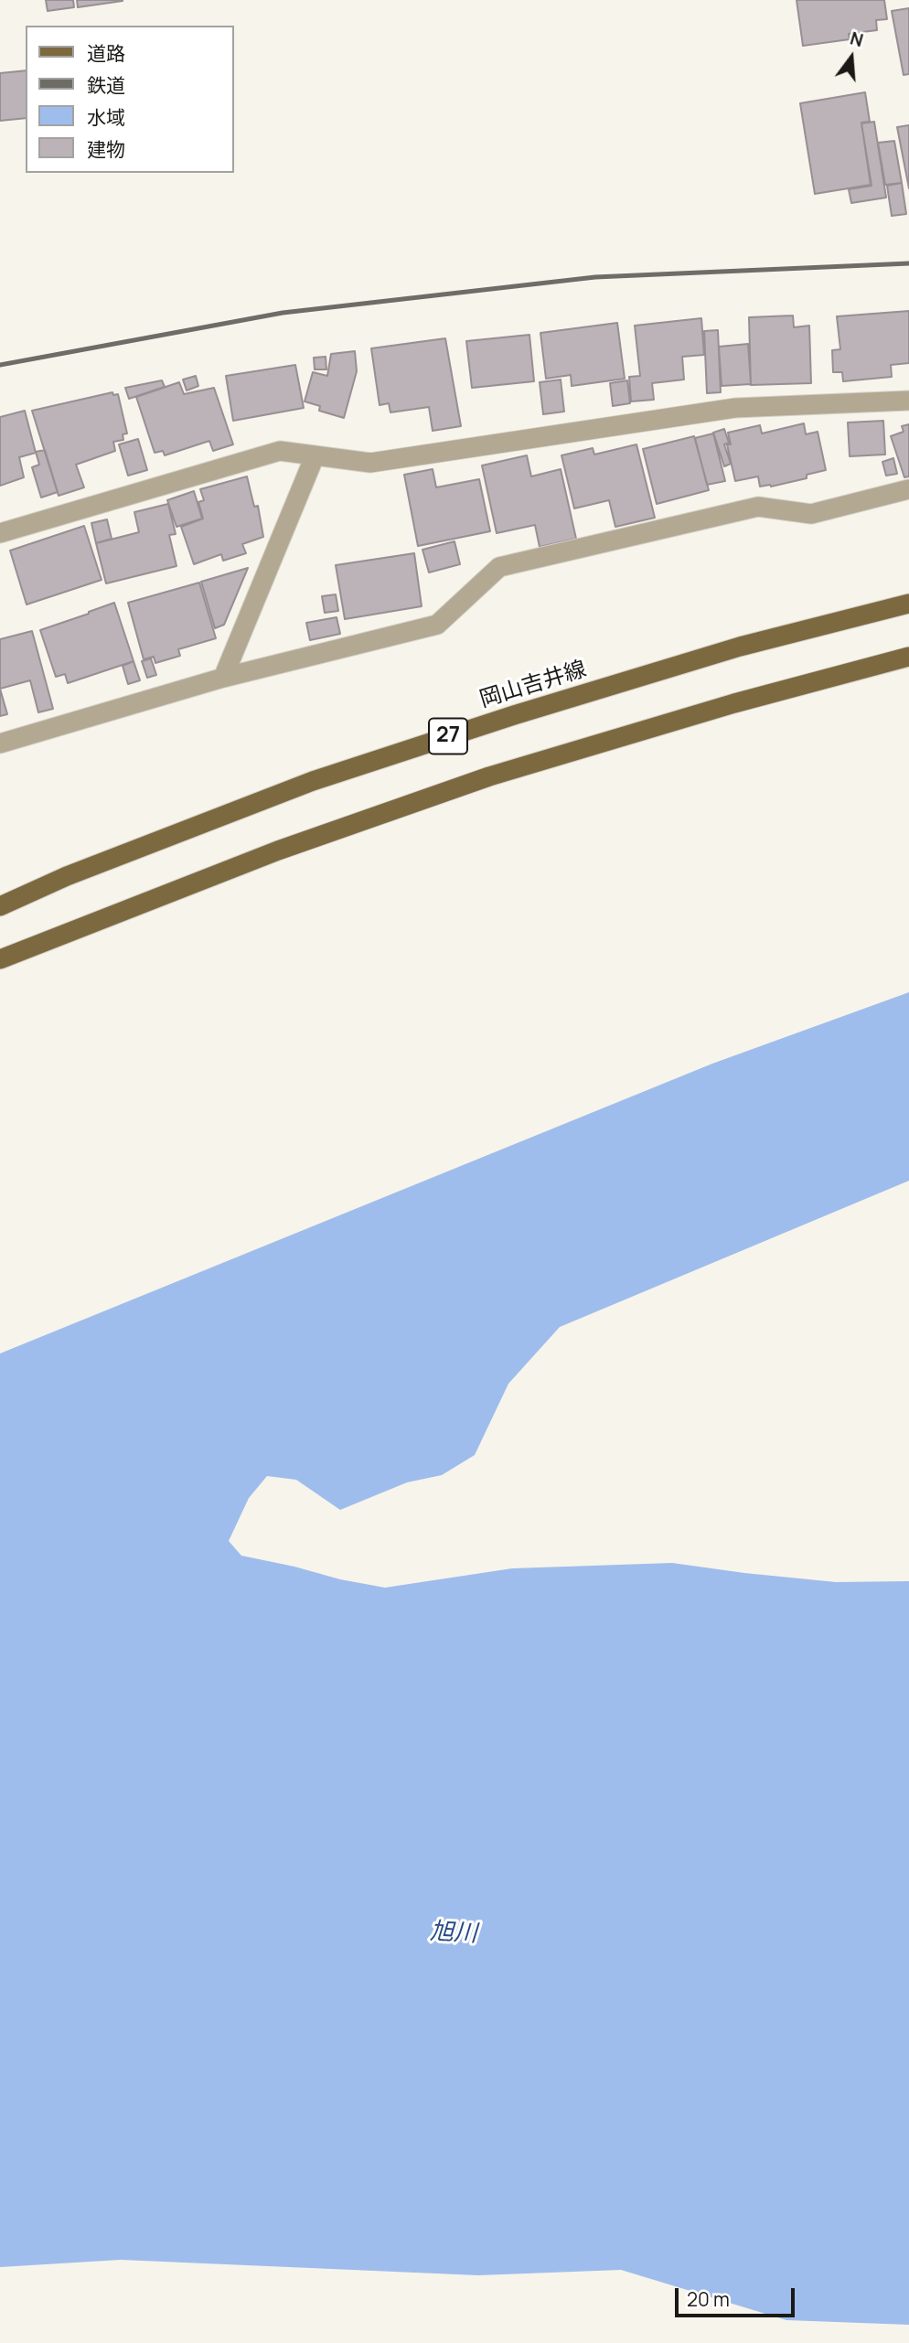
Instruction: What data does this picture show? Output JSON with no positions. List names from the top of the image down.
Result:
{
  "streets": {
    "main road": ["岡山吉井線", "27"]
  },
  "water": ["旭川"],
  "legend": [
    "道路",
    "鉄道",
    "水域",
    "建物"
  ],
  "scale_bar": "20 m",
  "north": "top"
}
